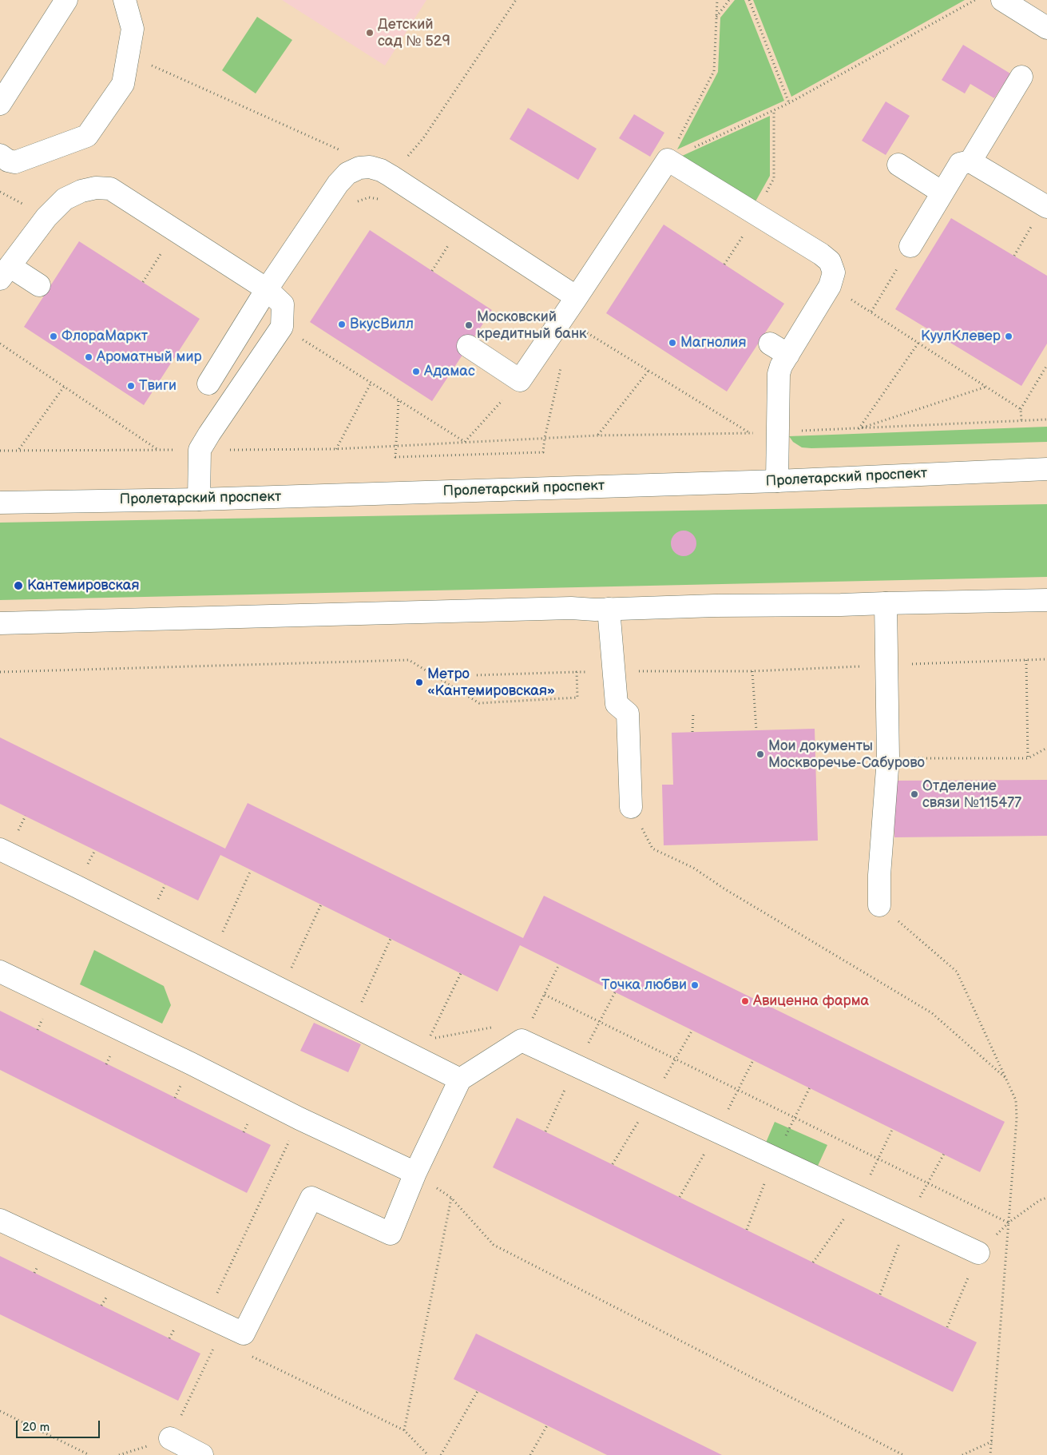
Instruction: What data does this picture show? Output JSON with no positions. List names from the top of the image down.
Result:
{
  "streets": {
    "main road": ["Пролетарский проспект"]
  },
  "places": [
    "Детский сад № 529",
    "ВкусВилл",
    "Московский кредитный банк",
    "ФлораМаркт",
    "КуулКлевер",
    "Магнолия",
    "Ароматный мир",
    "Адамас",
    "Твиги",
    "Кантемировская",
    "Метро «Кантемировская»",
    "Мои документы Москворечье-Сабурово",
    "Отделение связи №115477",
    "Точка любви",
    "Авиценна фарма"
  ],
  "scale_bar": "20 m"
}
